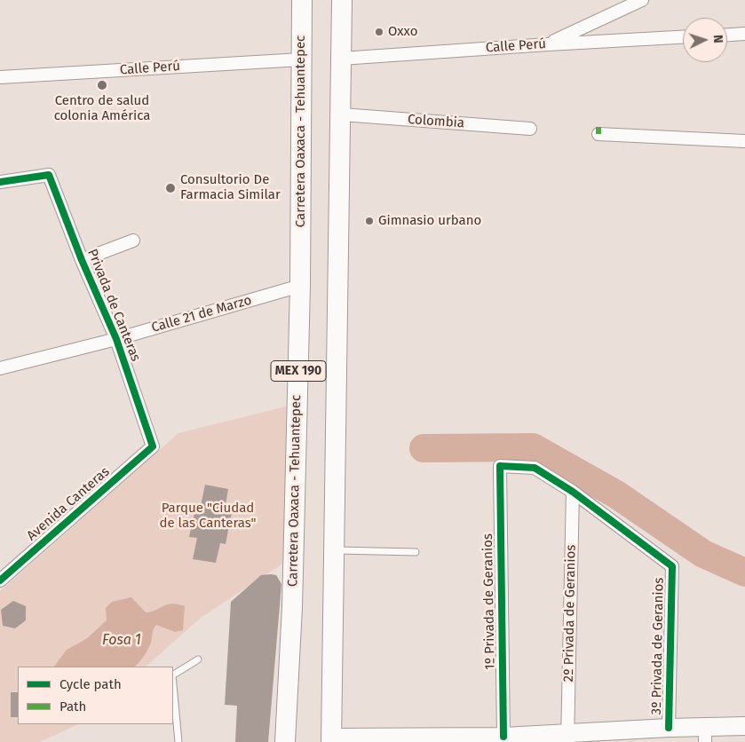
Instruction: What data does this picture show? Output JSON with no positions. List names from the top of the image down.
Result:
{
  "streets": {
    "main road": ["Carretera Oaxaca - Tehuantepec", "MEX 190"],
    "street": [
      "Calle Perú",
      "Colombia",
      "Privada de Canteras",
      "Calle 21 de Marzo",
      "Avenida Canteras",
      "1º Privada de Geranios",
      "2º Privada de Geranios",
      "3º Privada de Geranios"
    ]
  },
  "crossings": [
    ["Calle Perú", "Carretera Oaxaca - Tehuantepec"],
    ["Calle Perú", "MEX 190"],
    ["Colombia", "MEX 190"],
    ["Carretera Oaxaca - Tehuantepec", "Calle 21 de Marzo"],
    ["Privada de Canteras", "Calle 21 de Marzo"],
    ["Privada de Canteras", "Avenida Canteras"],
    ["1º Privada de Geranios", "2º Privada de Geranios"],
    ["1º Privada de Geranios", "3º Privada de Geranios"],
    ["2º Privada de Geranios", "3º Privada de Geranios"]
  ],
  "water": ["Fosa 1"],
  "parks": ["Parque \"Ciudad de las Canteras\""],
  "places": [
    "Oxxo",
    "Centro de salud colonia América",
    "Consultorio De Farmacia Similar",
    "Gimnasio urbano"
  ],
  "legend": ["Cycle path", "Path"],
  "north": "right"
}
